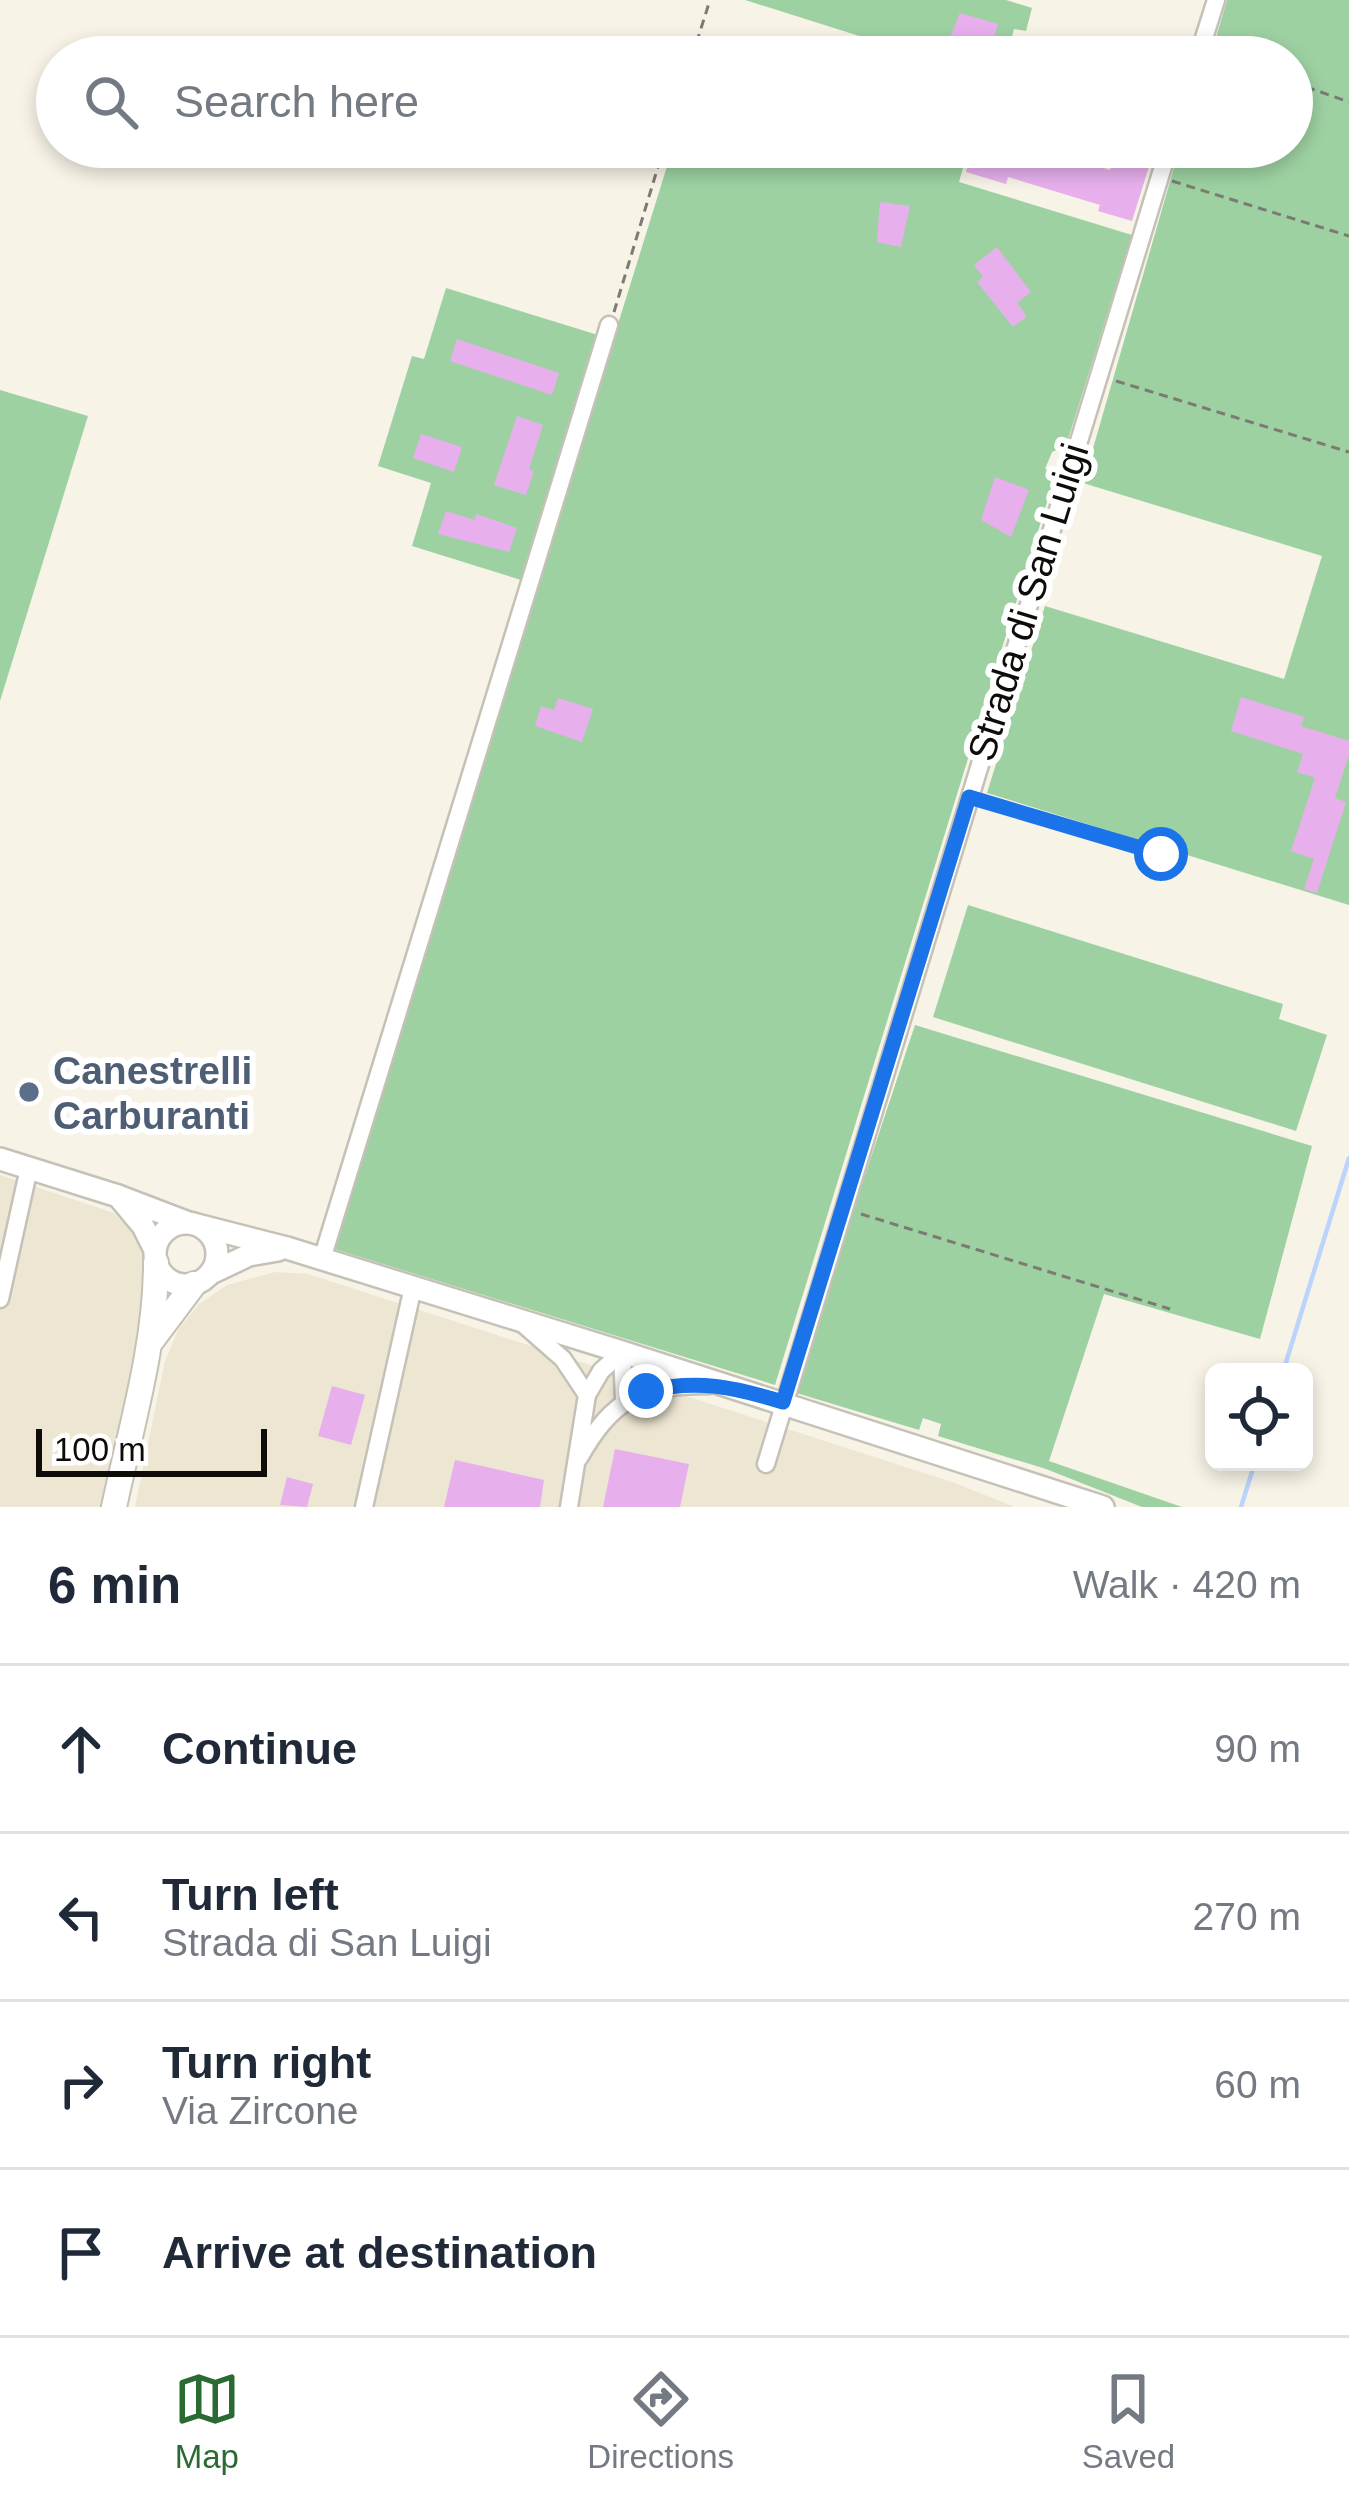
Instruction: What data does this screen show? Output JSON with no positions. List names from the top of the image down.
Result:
{
  "streets": {
    "street": ["Strada di San Luigi"]
  },
  "places": ["Canestrelli Carburanti"],
  "scale_bar": "100 m",
  "page": {
    "search": "Search here",
    "scale": "100 m",
    "heading": ["6 min", "Walk · 420 m"],
    "list": [
      ["Continue", "90 m"],
      ["Turn left", "Strada di San Luigi", "270 m"],
      ["Turn right", "Via Zircone", "60 m"],
      "Arrive at destination"
    ],
    "nav": ["Map", "Directions", "Saved"]
  }
}
